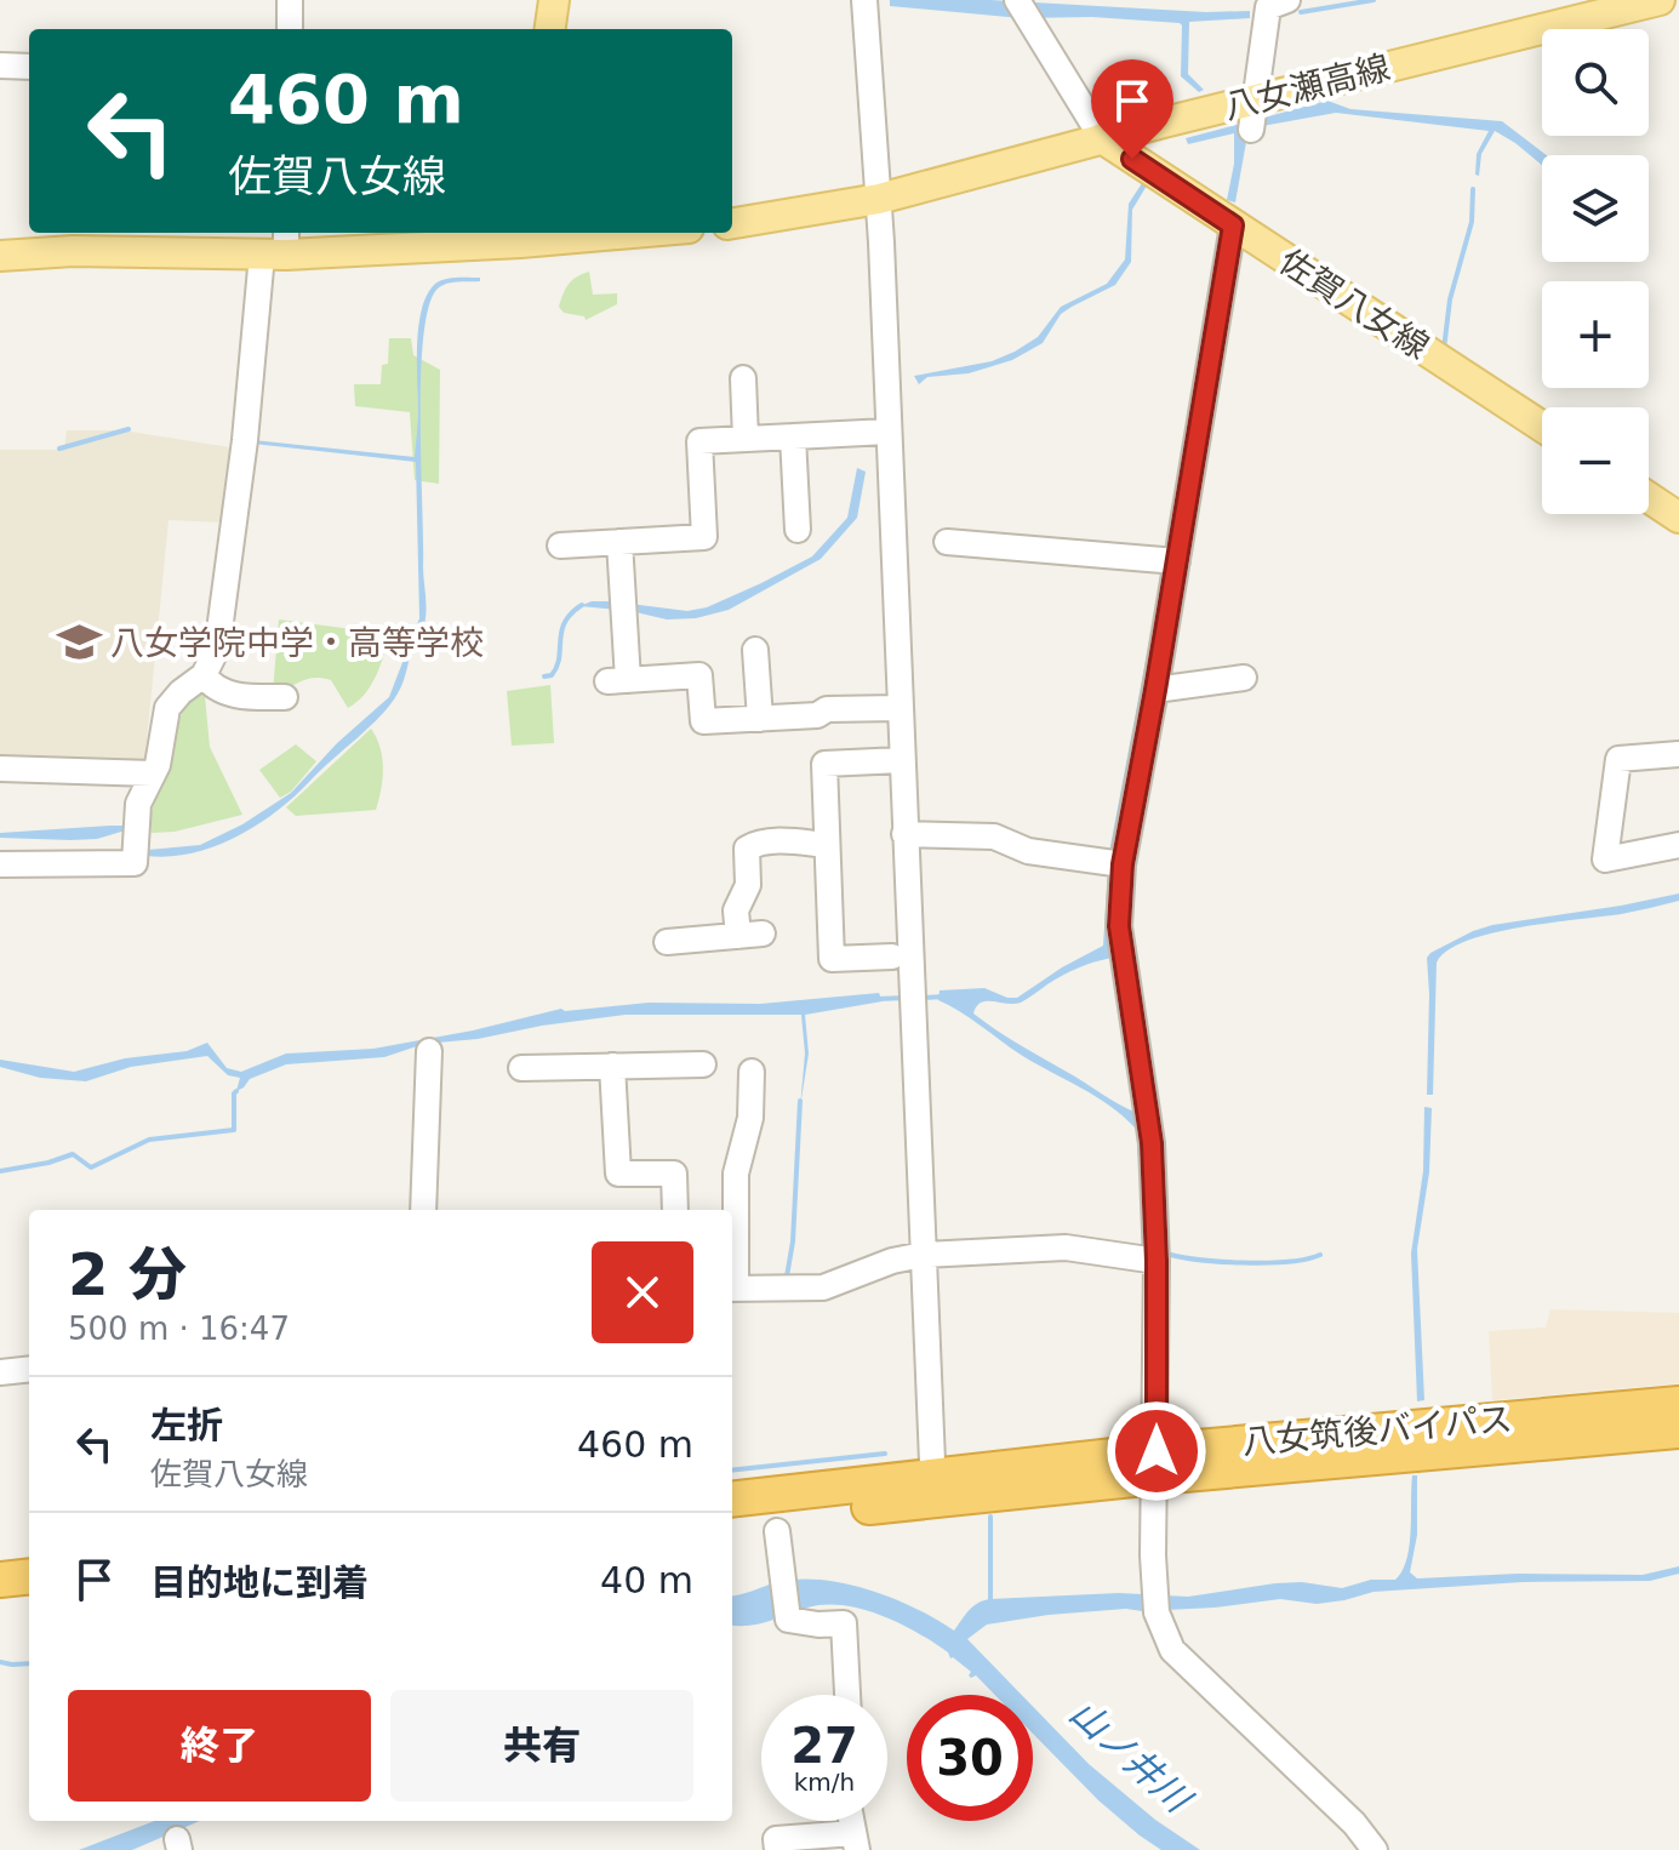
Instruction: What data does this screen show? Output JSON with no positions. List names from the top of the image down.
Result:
{
  "streets": {
    "highway": ["八女筑後バイパス"],
    "main road": ["八女瀬高線", "佐賀八女線"]
  },
  "crossings": [
    ["八女瀬高線", "佐賀八女線"]
  ],
  "water": ["山ノ井川"],
  "places": {
    "school or university": ["八女学院中学・高等学校"]
  },
  "page": {
    "map_buttons": ["+", "−"],
    "turn": ["460 m", "佐賀八女線"],
    "heading": ["2 分", "500 m · 16:47"],
    "list": [
      {
        "name": "左折",
        "note": "佐賀八女線",
        "value": "460 m"
      },
      {
        "name": "目的地に到着",
        "value": "40 m"
      }
    ],
    "buttons": ["終了", "共有"],
    "speed": "27 km/h",
    "limit": "30"
  }
}
